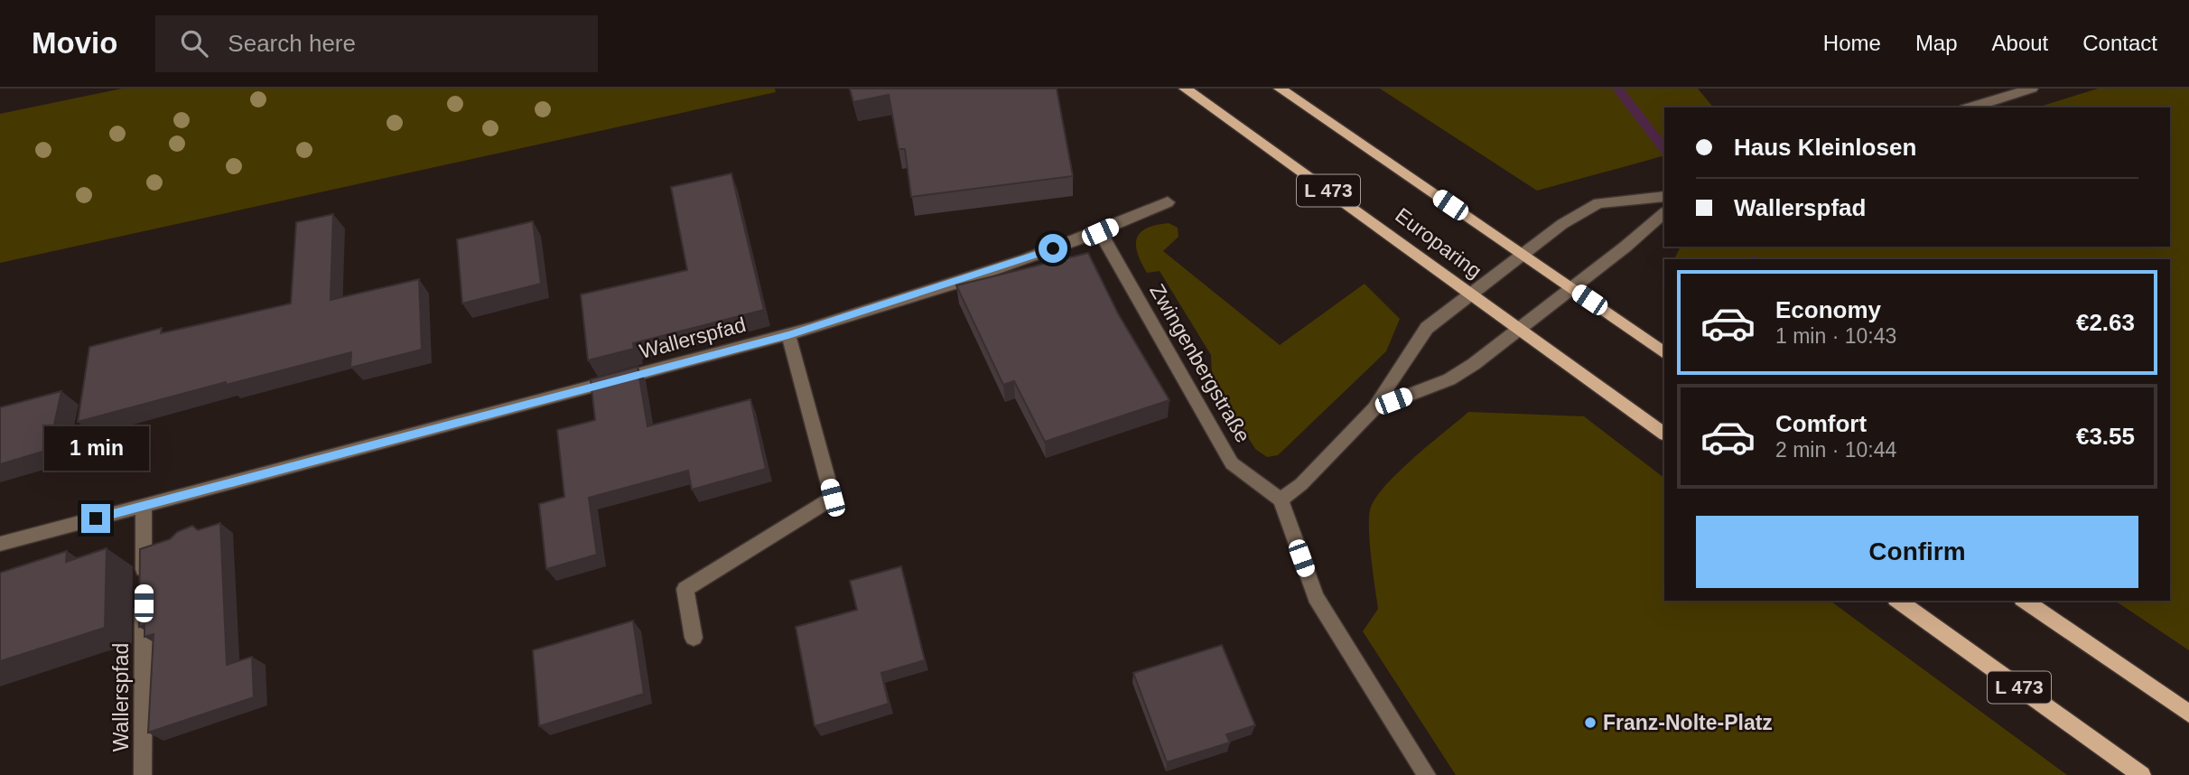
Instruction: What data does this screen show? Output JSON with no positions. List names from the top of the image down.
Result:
{
  "streets": {
    "main road": ["L 473", "Europaring"],
    "street": ["Wallerspfad", "Zwingenbergstraße"]
  },
  "crossings": [
    ["Wallerspfad", "Zwingenbergstraße"]
  ],
  "places": ["Franz-Nolte-Platz"],
  "page": {
    "header": "Movio",
    "search": "Search here",
    "nav": [
      "Home",
      "Map",
      "About",
      "Contact"
    ],
    "banner": ["Haus Kleinlosen", "Wallerspfad"],
    "list": [
      {
        "name": "Economy",
        "note": "1 min · 10:43",
        "value": "€2.63"
      },
      {
        "name": "Comfort",
        "note": "2 min · 10:44",
        "value": "€3.55"
      }
    ],
    "bubble": "1 min",
    "buttons": "Confirm"
  }
}
